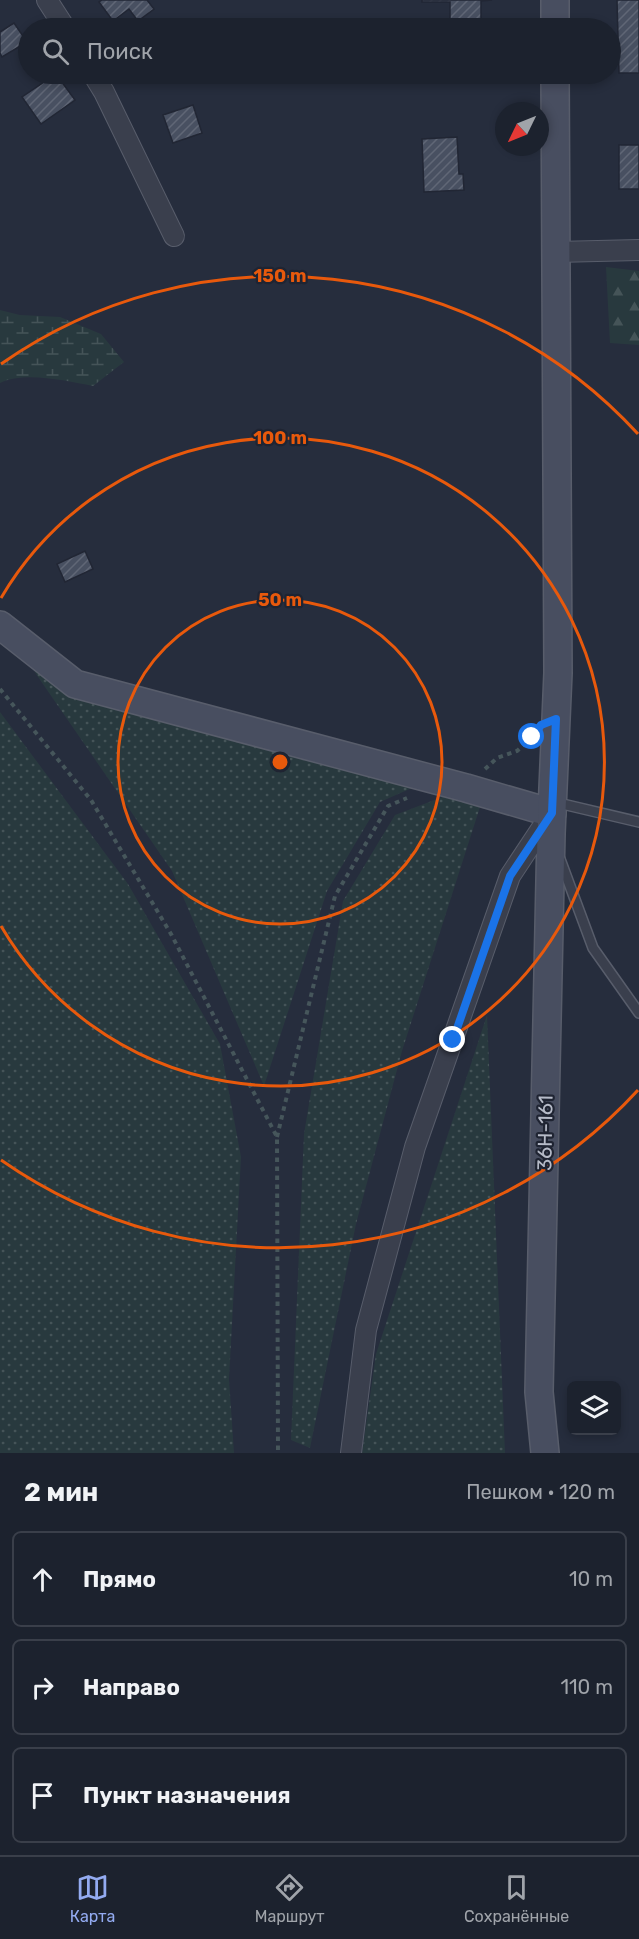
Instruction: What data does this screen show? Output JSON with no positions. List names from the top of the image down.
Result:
{
  "streets": {
    "street": ["36Н-161"]
  },
  "north": "bottom left",
  "page": {
    "search": "Поиск",
    "heading": ["2 мин", "Пешком · 120 m"],
    "list": [
      ["Прямо", "10 m"],
      ["Направо", "110 m"],
      "Пункт назначения"
    ],
    "nav": ["Карта", "Маршрут", "Сохранённые"]
  },
  "rings": ["150 m", "100 m", "50 m"]
}
